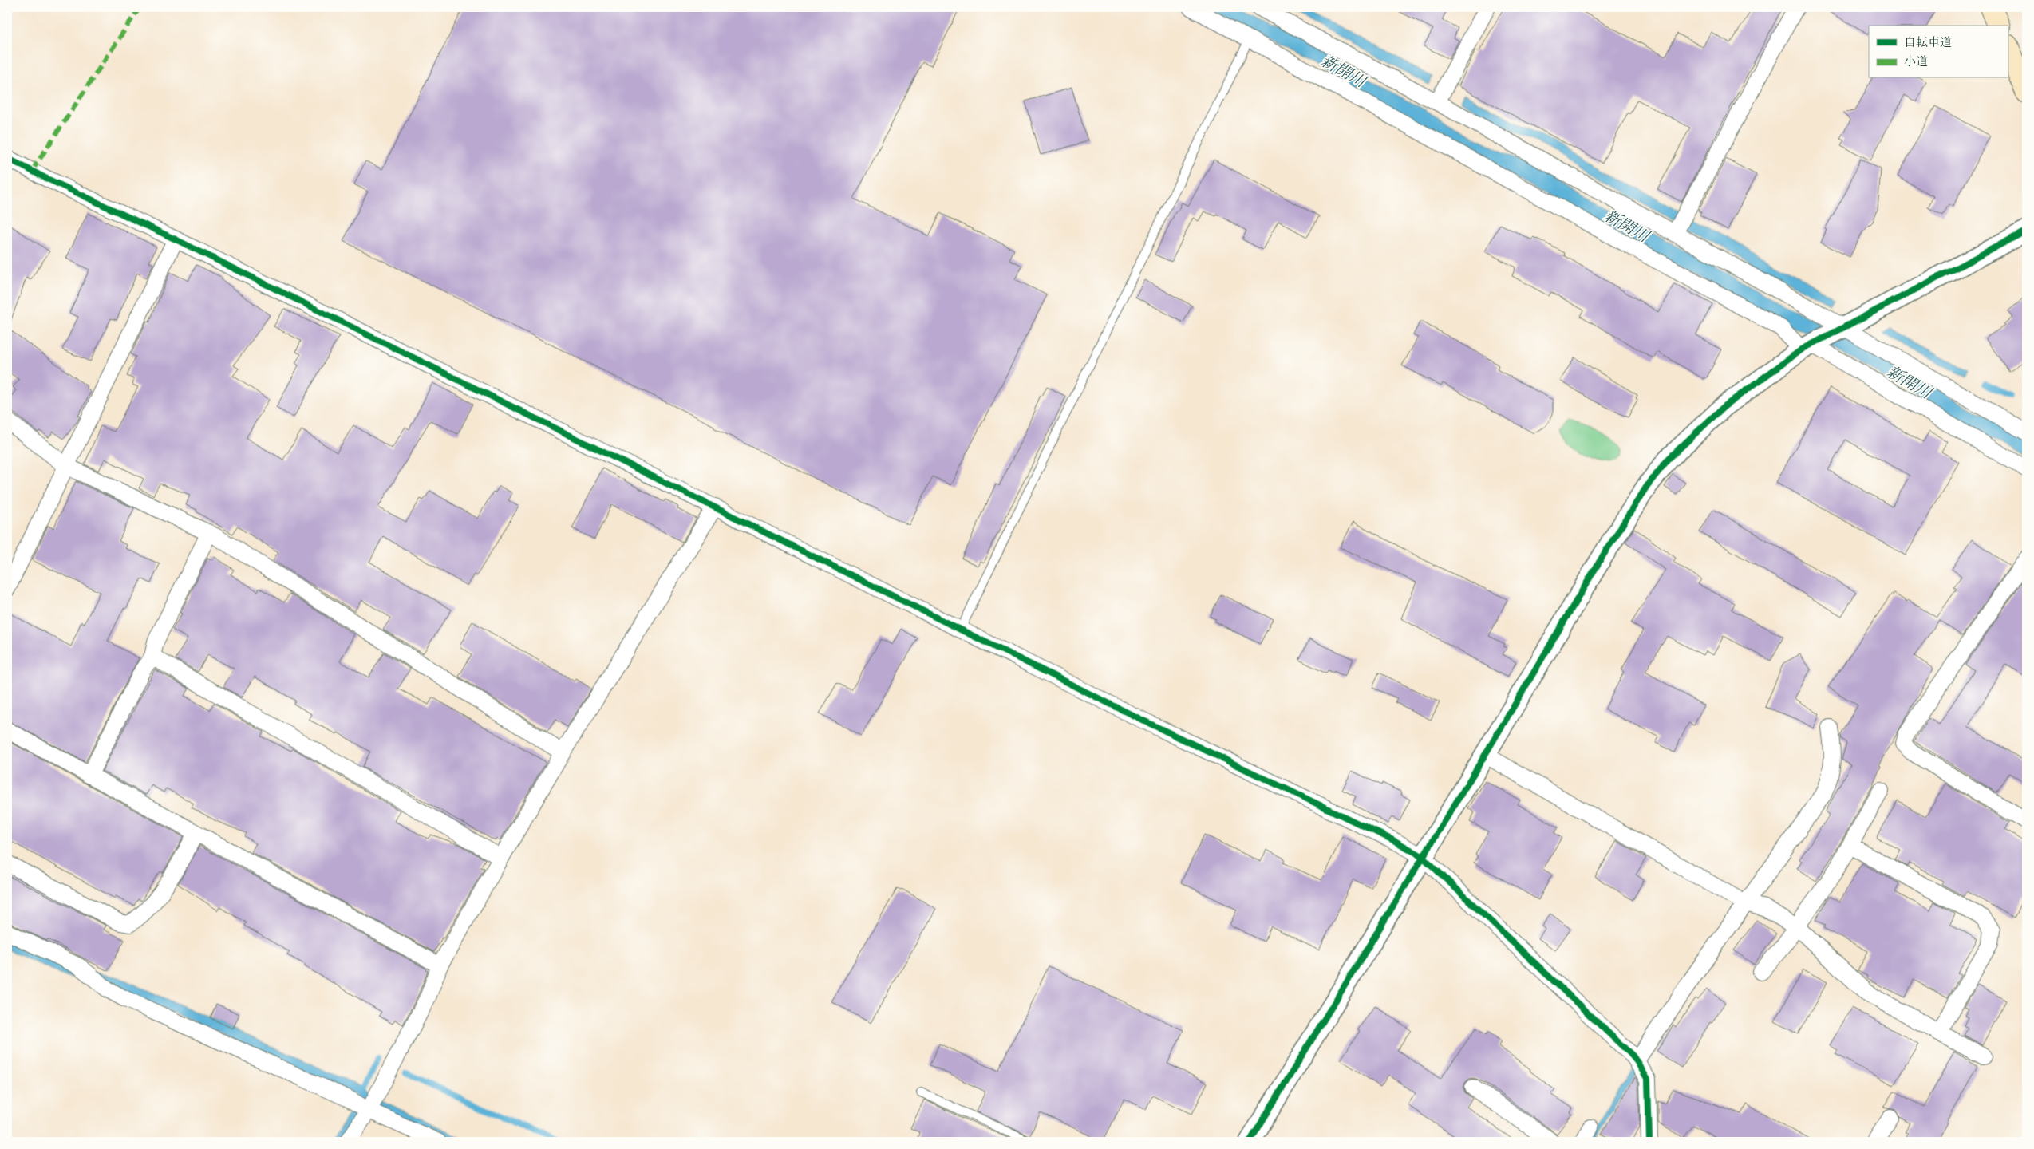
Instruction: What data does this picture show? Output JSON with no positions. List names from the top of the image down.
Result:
{
  "water": ["新開川"],
  "legend": ["自転車道", "小道"]
}
